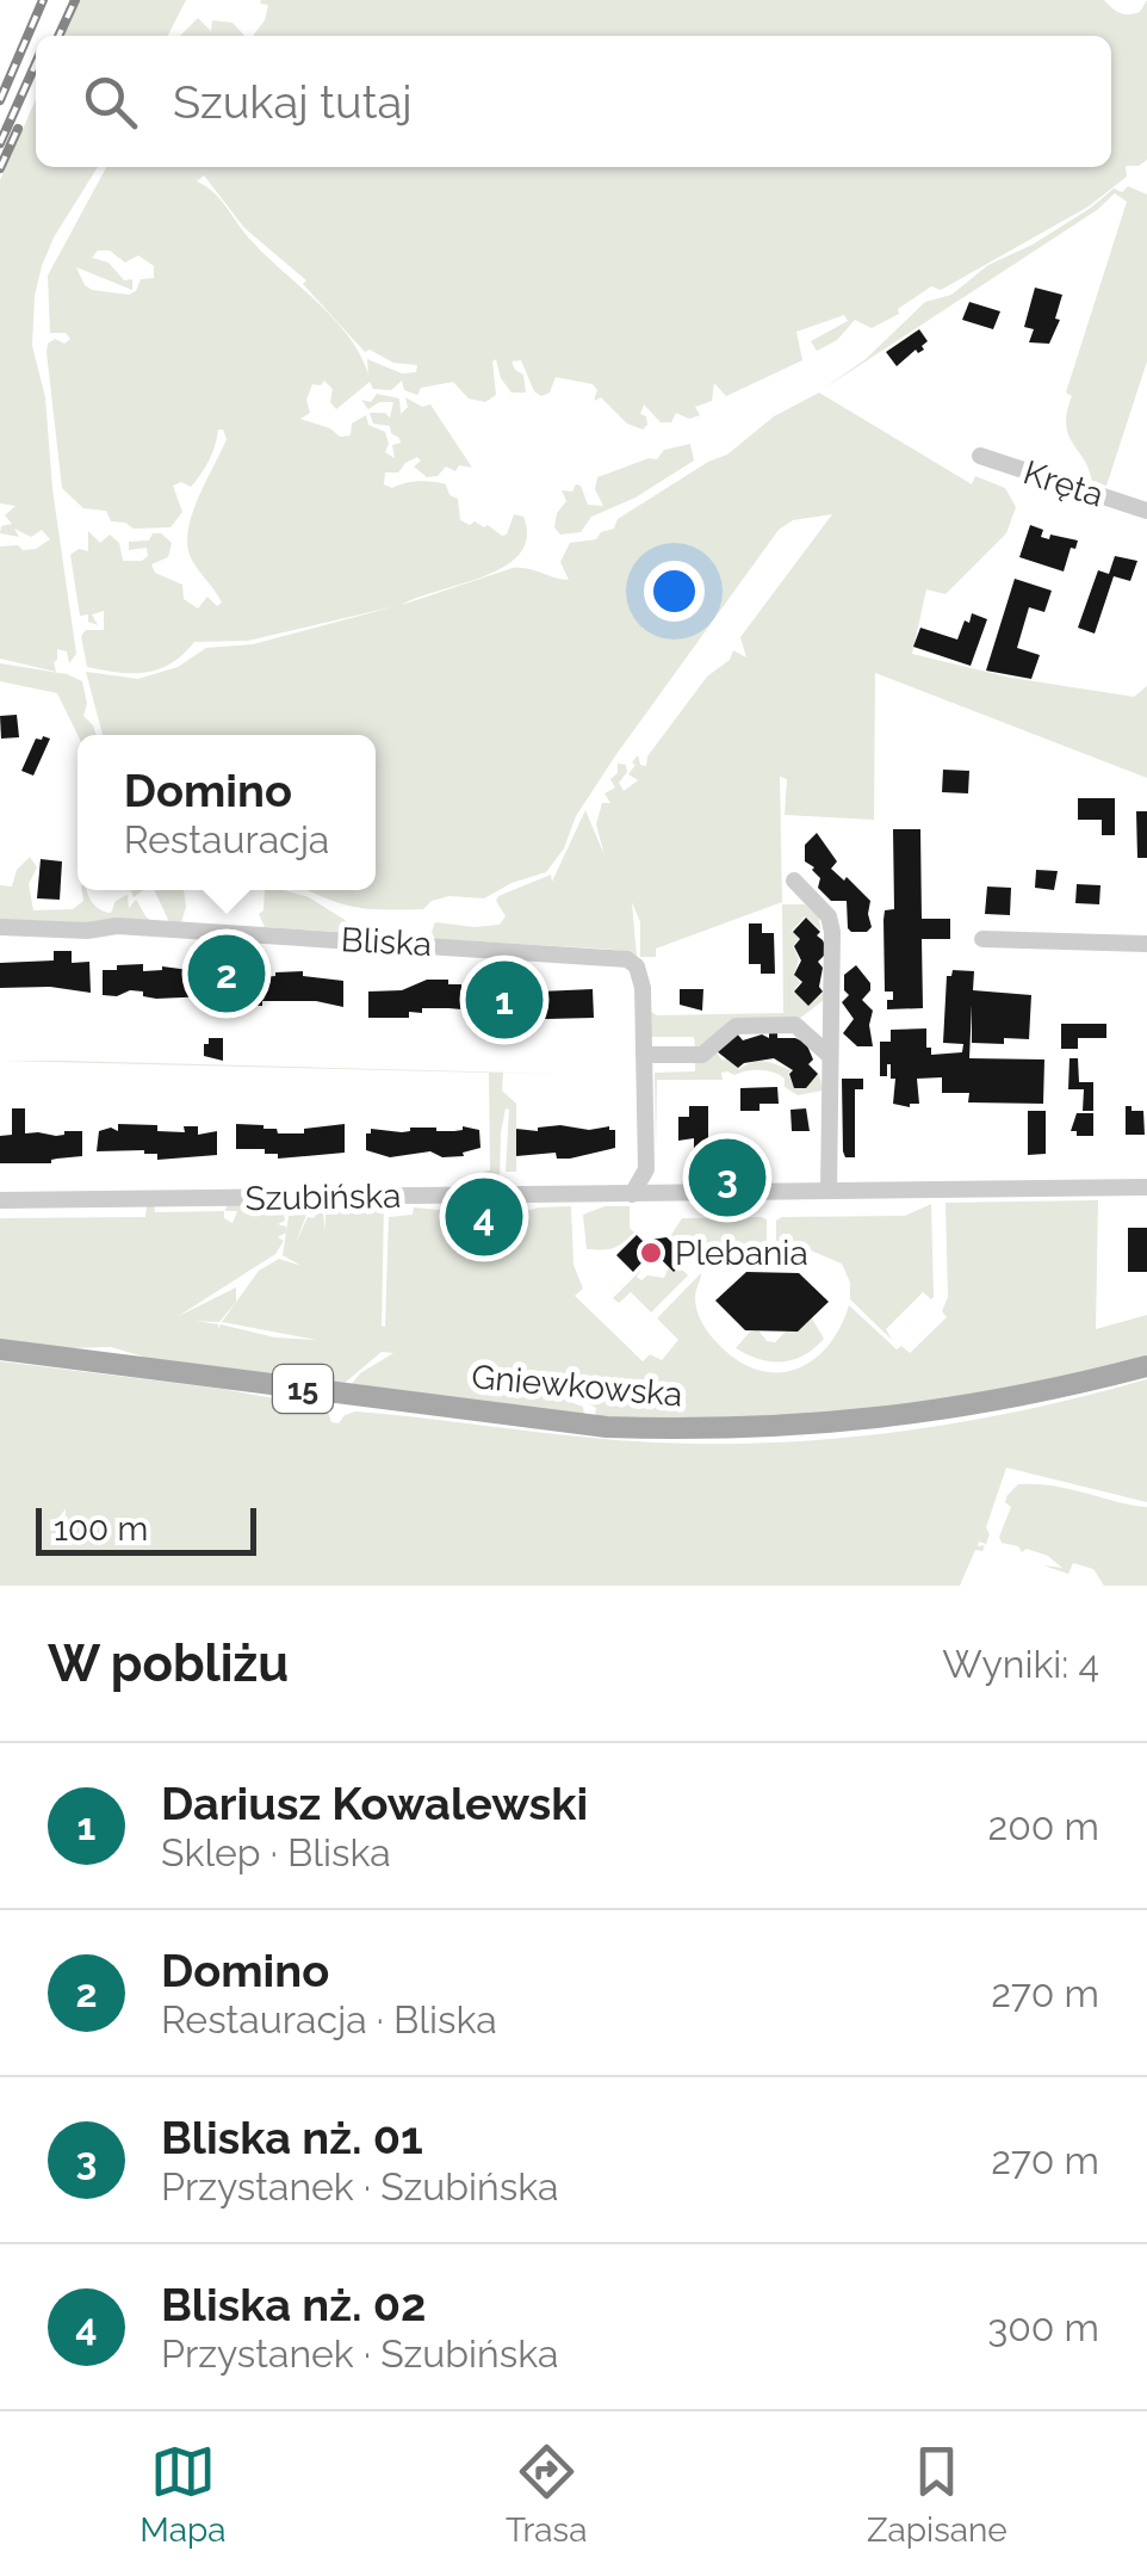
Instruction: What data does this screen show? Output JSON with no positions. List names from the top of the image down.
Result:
{
  "streets": {
    "main road": ["Gniewkowska", "15"],
    "street": ["Kręta", "Bliska", "Szubińska"]
  },
  "places": ["Plebania"],
  "scale_bar": "100 m",
  "page": {
    "search": "Szukaj tutaj",
    "popup": ["Domino", "Restauracja"],
    "pins": [
      "2",
      "1",
      "3",
      "4"
    ],
    "scale": "100 m",
    "heading": ["W pobliżu", "Wyniki: 4"],
    "list": [
      {
        "mark": "1",
        "name": "Dariusz Kowalewski",
        "note": "Sklep · Bliska",
        "value": "200 m"
      },
      {
        "mark": "2",
        "name": "Domino",
        "note": "Restauracja · Bliska",
        "value": "270 m"
      },
      {
        "mark": "3",
        "name": "Bliska nż. 01",
        "note": "Przystanek · Szubińska",
        "value": "270 m"
      },
      {
        "mark": "4",
        "name": "Bliska nż. 02",
        "note": "Przystanek · Szubińska",
        "value": "300 m"
      }
    ],
    "nav": ["Mapa", "Trasa", "Zapisane"]
  }
}
